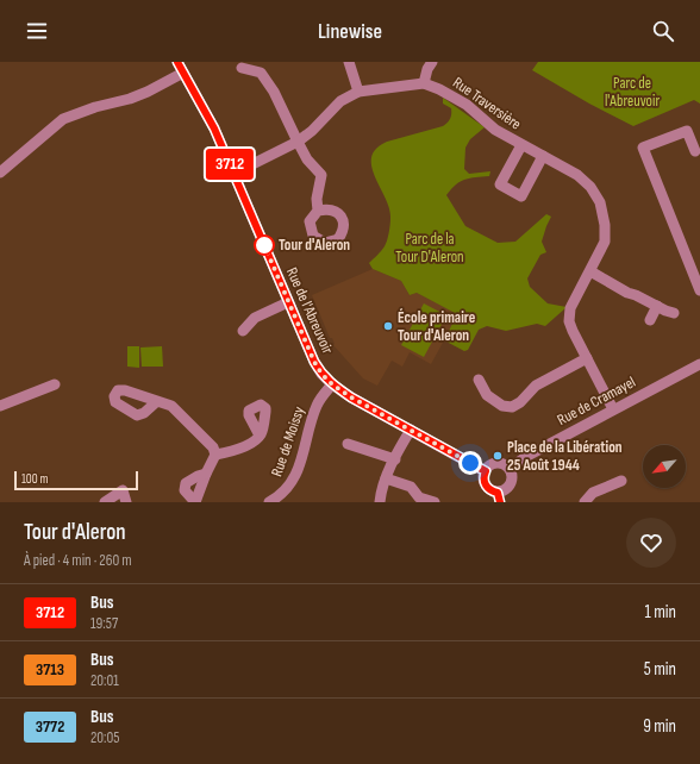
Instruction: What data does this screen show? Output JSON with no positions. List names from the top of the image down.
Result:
{
  "streets": {
    "street": [
      "Rue Traversière",
      "Rue de l'Abreuvoir",
      "Rue de Cramayel",
      "Rue de Moissy"
    ]
  },
  "crossings": [
    ["Rue Traversière", "Rue de l'Abreuvoir"],
    ["Rue Traversière", "Rue de Cramayel"],
    ["Rue de l'Abreuvoir", "Rue de Cramayel"],
    ["Rue de l'Abreuvoir", "Rue de Moissy"]
  ],
  "parks": ["Parc de l'Abreuvoir", "Parc de la Tour D'Aleron"],
  "places": ["Tour d'Aleron", "École primaire Tour d'Aleron", "Place de la Libération 25 Août 1944"],
  "lines": ["bus line 3712"],
  "scale_bar": "100 m",
  "north": "bottom left",
  "page": {
    "header": "Linewise",
    "on_map": "3712",
    "scale": "100 m",
    "heading": ["Tour d'Aleron", "À pied · 4 min · 260 m"],
    "list": [
      {
        "mark": "3712",
        "name": "Bus",
        "note": "19:57",
        "value": "1 min"
      },
      {
        "mark": "3713",
        "name": "Bus",
        "note": "20:01",
        "value": "5 min"
      },
      {
        "mark": "3772",
        "name": "Bus",
        "note": "20:05",
        "value": "9 min"
      }
    ]
  }
}
